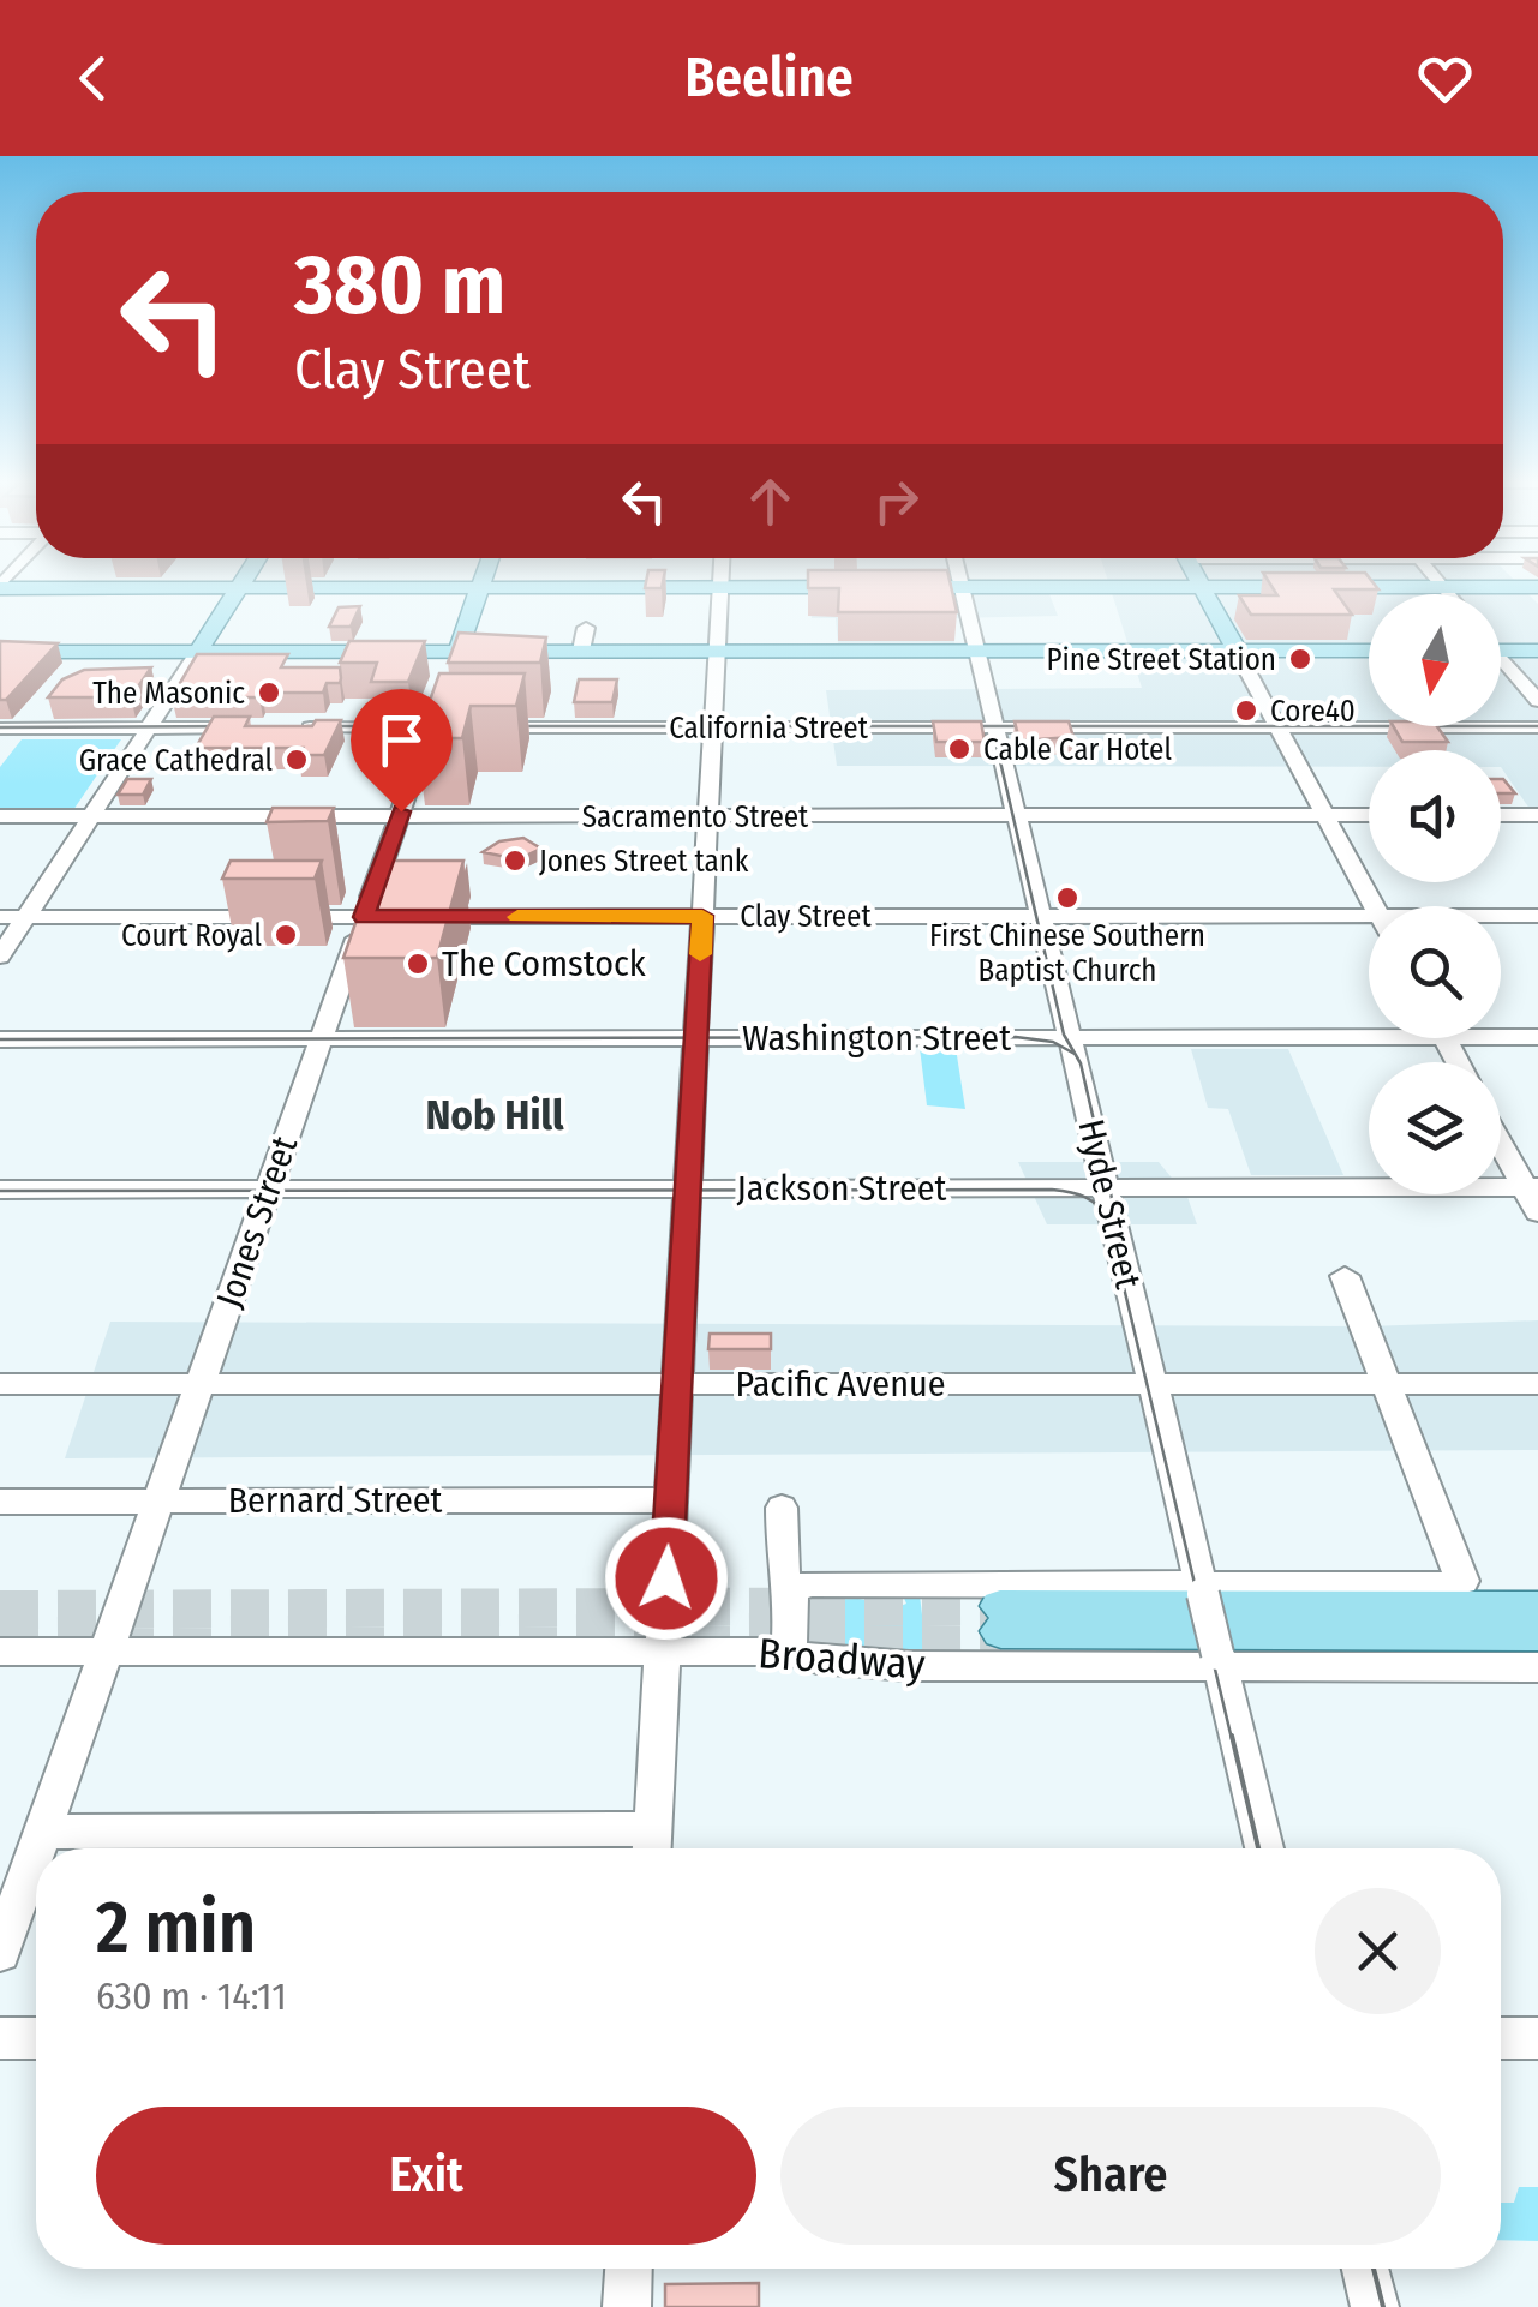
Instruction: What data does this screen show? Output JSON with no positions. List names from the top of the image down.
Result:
{
  "streets": {
    "street": [
      "California Street",
      "Sacramento Street",
      "Clay Street",
      "Washington Street",
      "Jackson Street",
      "Hyde Street",
      "Jones Street",
      "Pacific Avenue",
      "Bernard Street",
      "Broadway"
    ]
  },
  "crossings": [
    ["California Street", "Hyde Street"],
    ["California Street", "Jones Street"],
    ["Sacramento Street", "Hyde Street"],
    ["Sacramento Street", "Jones Street"],
    ["Clay Street", "Hyde Street"],
    ["Clay Street", "Jones Street"],
    ["Washington Street", "Hyde Street"],
    ["Washington Street", "Jones Street"],
    ["Jackson Street", "Hyde Street"],
    ["Jackson Street", "Jones Street"],
    ["Hyde Street", "Pacific Avenue"],
    ["Hyde Street", "Broadway"],
    ["Jones Street", "Pacific Avenue"],
    ["Jones Street", "Bernard Street"],
    ["Jones Street", "Broadway"],
    ["Pacific Avenue", "Broadway"]
  ],
  "districts": ["Nob Hill"],
  "places": [
    "Pine Street Station",
    "The Masonic",
    "Core40",
    "Cable Car Hotel",
    "Grace Cathedral",
    "Jones Street tank",
    "First Chinese Southern Baptist Church",
    "Court Royal",
    "The Comstock"
  ],
  "north": "bottom",
  "page": {
    "header": "Beeline",
    "turn": ["380 m", "Clay Street"],
    "heading": ["2 min", "630 m · 14:11"],
    "buttons": ["Exit", "Share"]
  }
}
